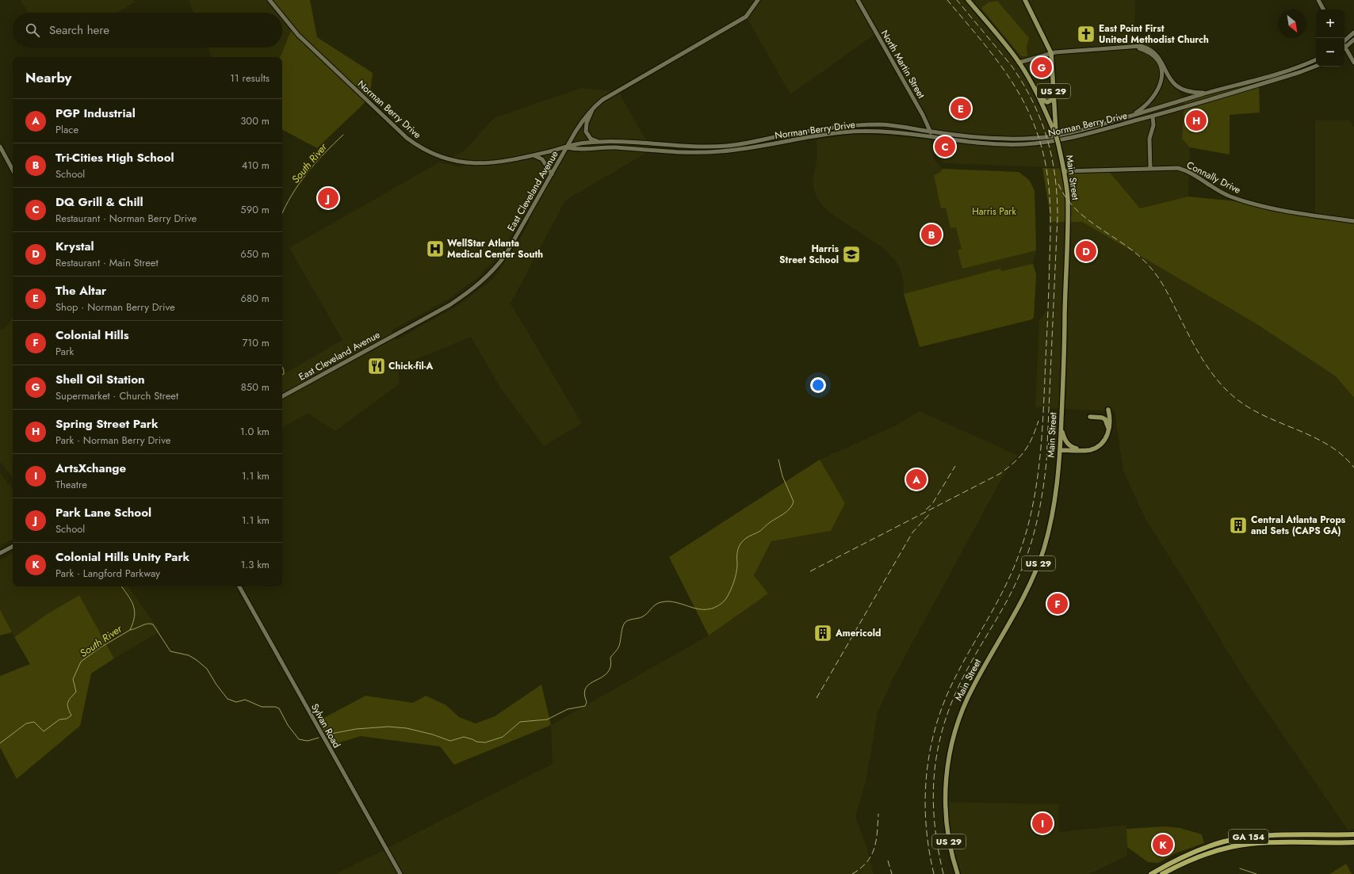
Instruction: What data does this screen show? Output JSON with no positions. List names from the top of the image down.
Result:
{
  "streets": {
    "highway": ["GA 154"],
    "main road": [
      "North Martin Street",
      "US 29",
      "Norman Berry Drive",
      "Main Street",
      "Connally Drive",
      "East Cleveland Avenue",
      "Sylvan Road"
    ]
  },
  "crossings": [
    ["North Martin Street", "Norman Berry Drive"],
    ["US 29", "Main Street"],
    ["Norman Berry Drive", "East Cleveland Avenue"],
    ["Main Street", "Connally Drive"]
  ],
  "water": ["South River"],
  "parks": ["Harris Park"],
  "places": {
    "church": ["East Point First United Methodist Church"],
    "hospital": ["WellStar Atlanta Medical Center South"],
    "school or university": ["Harris Street School"],
    "restaurant": ["Chick-fil-A"],
    "building": ["Central Atlanta Props and Sets (CAPS GA)", "Americold"]
  },
  "north": "bottom right",
  "page": {
    "map_buttons": ["+", "−"],
    "search": "Search here",
    "pins": [
      "G",
      "E",
      "H",
      "C",
      "J",
      "B",
      "D",
      "A",
      "F",
      "I",
      "K"
    ],
    "heading": ["Nearby", "11 results"],
    "list": [
      {
        "mark": "A",
        "name": "PGP Industrial",
        "note": "Place",
        "value": "300 m"
      },
      {
        "mark": "B",
        "name": "Tri-Cities High School",
        "note": "School",
        "value": "410 m"
      },
      {
        "mark": "C",
        "name": "DQ Grill & Chill",
        "note": "Restaurant · Norman Berry Drive",
        "value": "590 m"
      },
      {
        "mark": "D",
        "name": "Krystal",
        "note": "Restaurant · Main Street",
        "value": "650 m"
      },
      {
        "mark": "E",
        "name": "The Altar",
        "note": "Shop · Norman Berry Drive",
        "value": "680 m"
      },
      {
        "mark": "F",
        "name": "Colonial Hills",
        "note": "Park",
        "value": "710 m"
      },
      {
        "mark": "G",
        "name": "Shell Oil Station",
        "note": "Supermarket · Church Street",
        "value": "850 m"
      },
      {
        "mark": "H",
        "name": "Spring Street Park",
        "note": "Park · Norman Berry Drive",
        "value": "1.0 km"
      },
      {
        "mark": "I",
        "name": "ArtsXchange",
        "note": "Theatre",
        "value": "1.1 km"
      },
      {
        "mark": "J",
        "name": "Park Lane School",
        "note": "School",
        "value": "1.1 km"
      },
      {
        "mark": "K",
        "name": "Colonial Hills Unity Park",
        "note": "Park · Langford Parkway",
        "value": "1.3 km"
      }
    ]
  }
}
